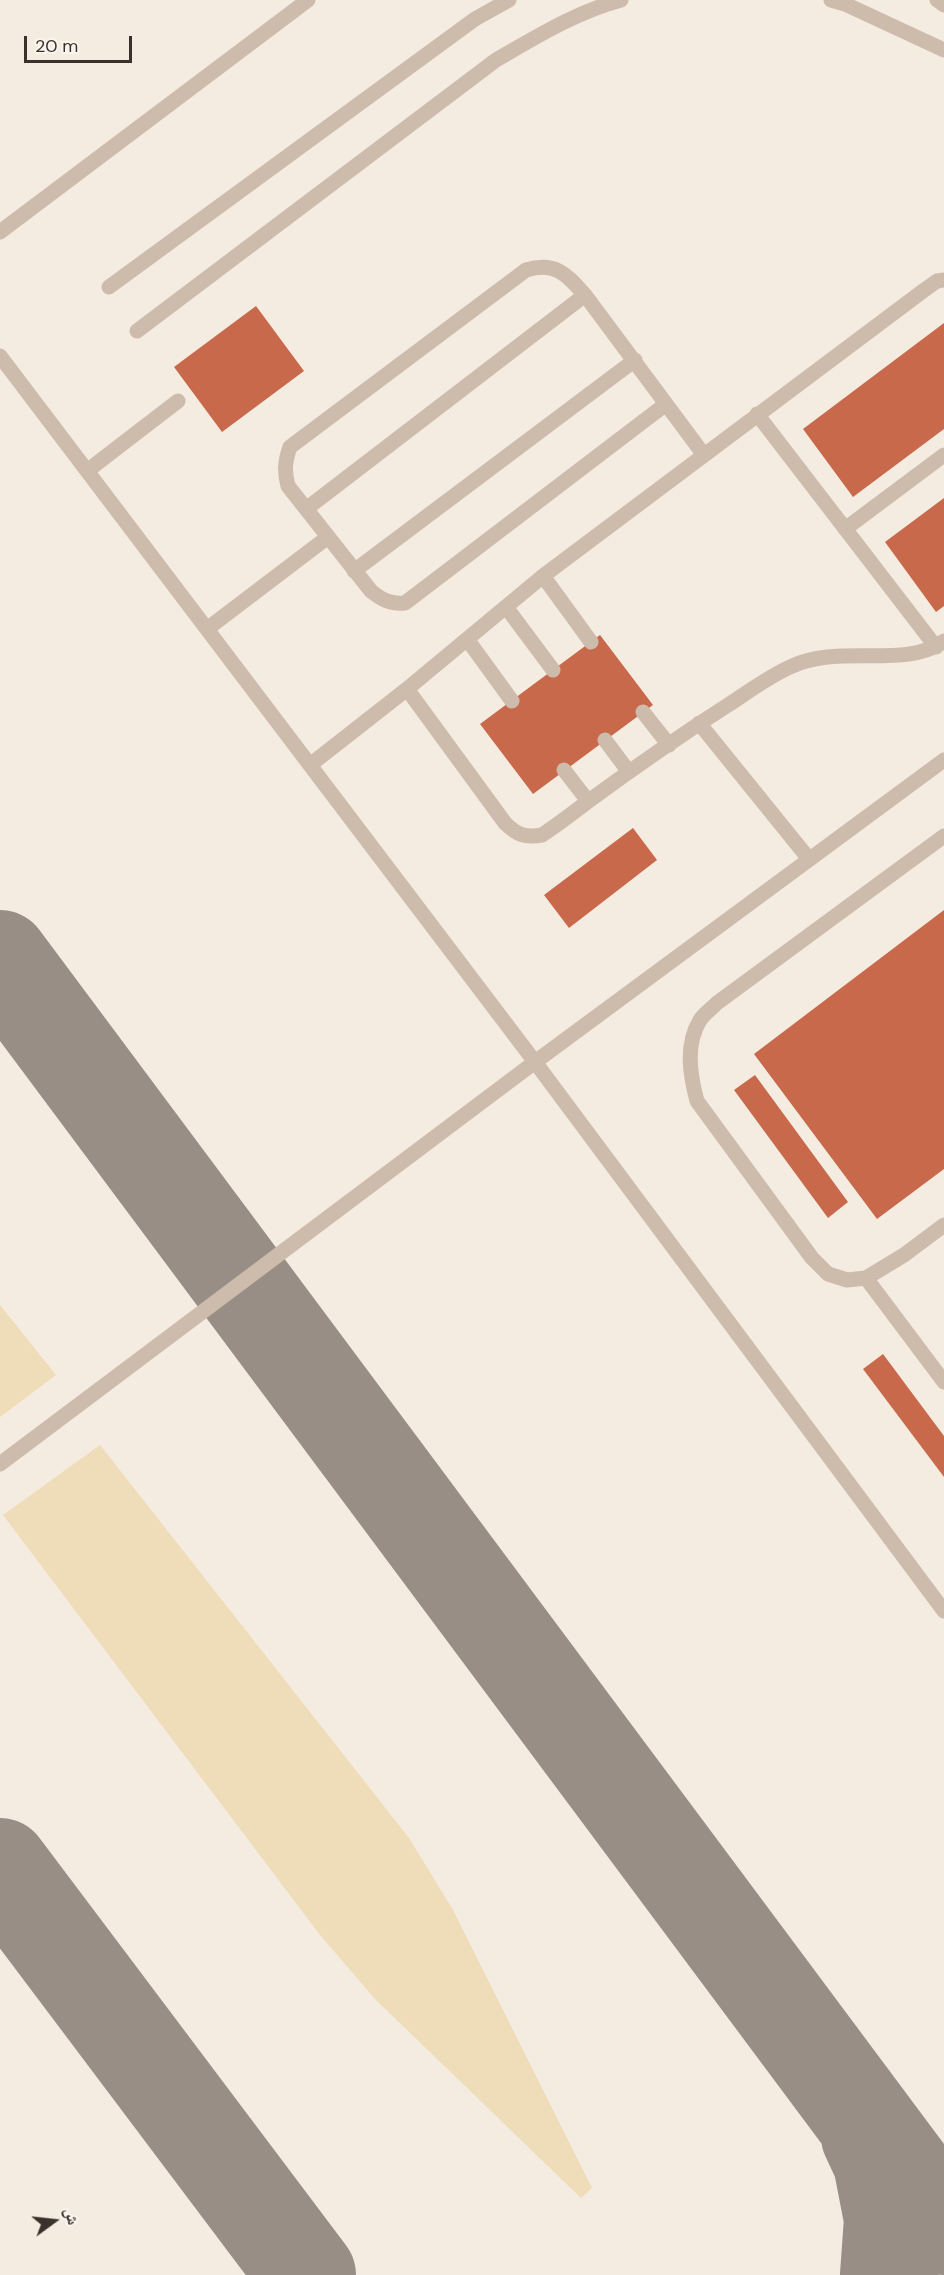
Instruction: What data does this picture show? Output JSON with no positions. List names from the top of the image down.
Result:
{
  "scale_bar": "20 m",
  "north": "right"
}
